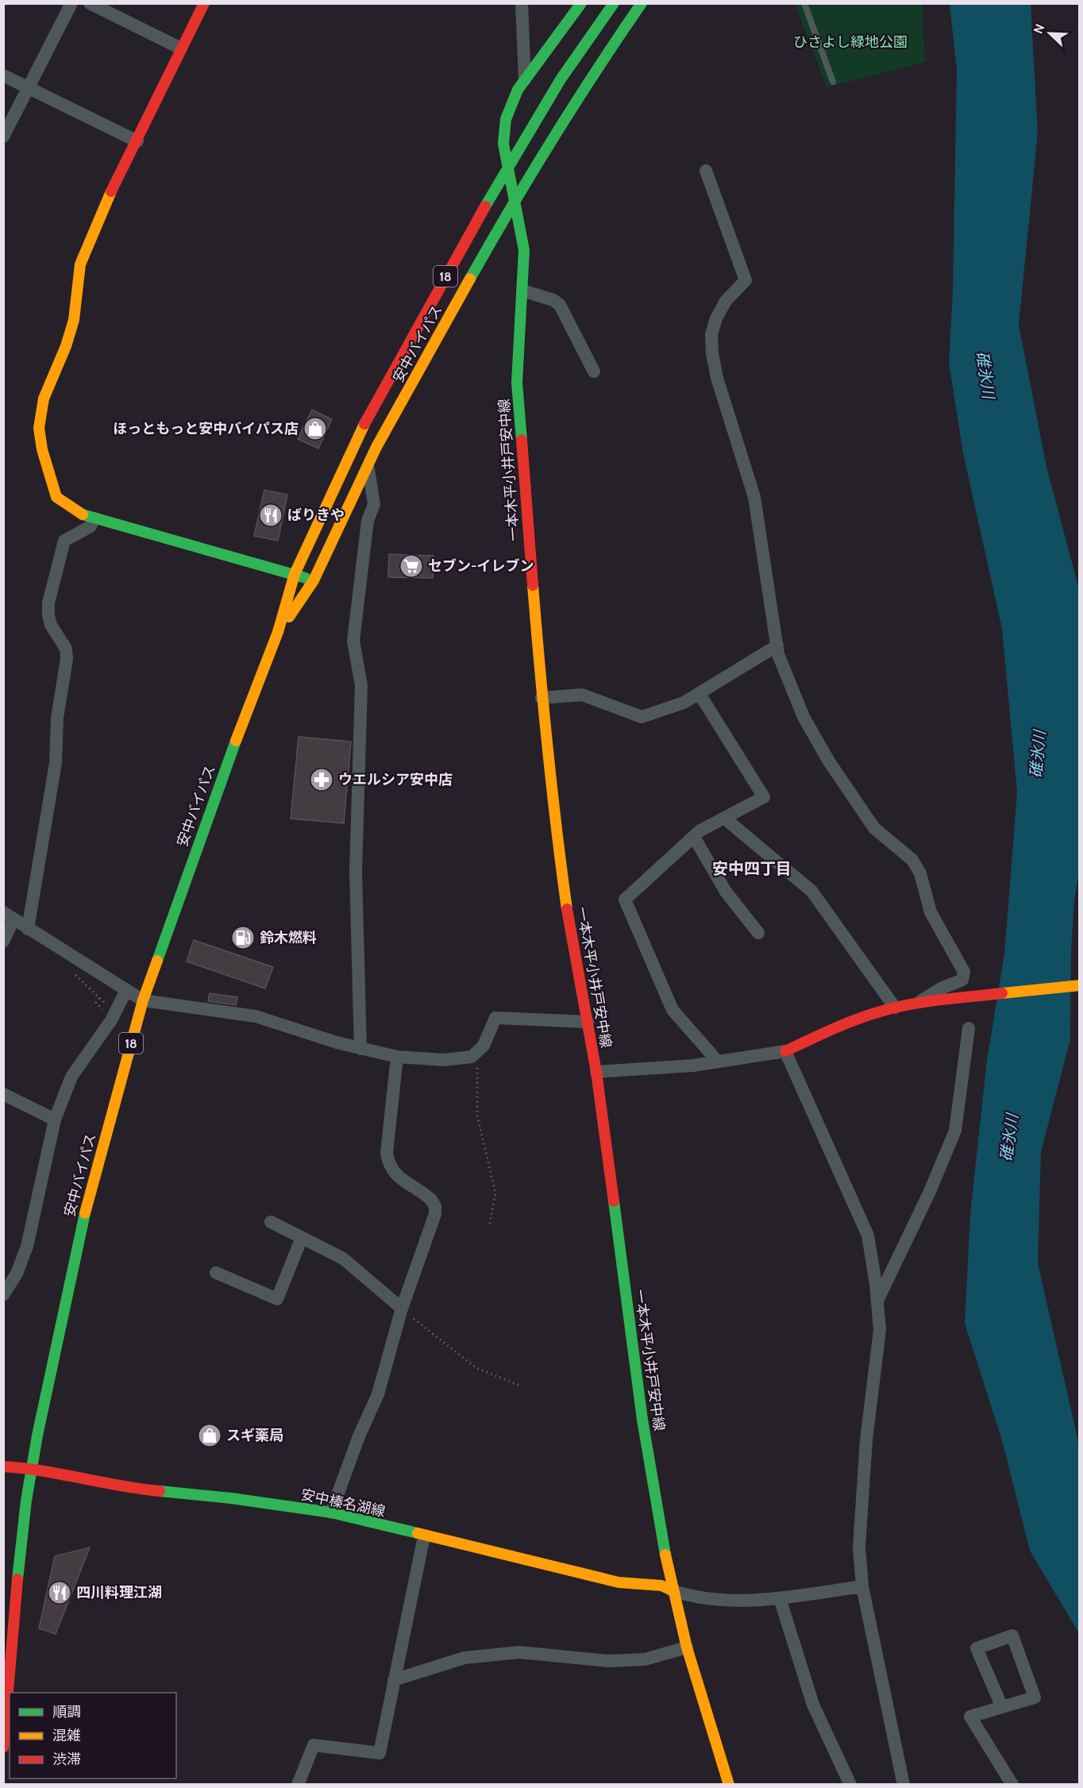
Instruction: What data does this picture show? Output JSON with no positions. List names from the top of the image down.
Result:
{
  "streets": {
    "main road": [
      "18",
      "安中バイパス",
      "一本木平小井戸安中線",
      "安中榛名湖線"
    ]
  },
  "crossings": [
    ["安中バイパス", "一本木平小井戸安中線"],
    ["安中バイパス", "安中榛名湖線"],
    ["一本木平小井戸安中線", "安中榛名湖線"]
  ],
  "districts": ["安中四丁目"],
  "water": ["碓氷川"],
  "parks": ["ひさよし緑地公園"],
  "places": {
    "shop": ["ほっともっと安中バイパス店", "スギ薬局"],
    "restaurant": ["ばりきや", "四川料理江湖"],
    "supermarket": ["セブン-イレブン"],
    "pharmacy": ["ウエルシア安中店"],
    "fuel station": ["鈴木燃料"]
  },
  "legend": ["順調", "混雑", "渋滞"],
  "north": "top left"
}
